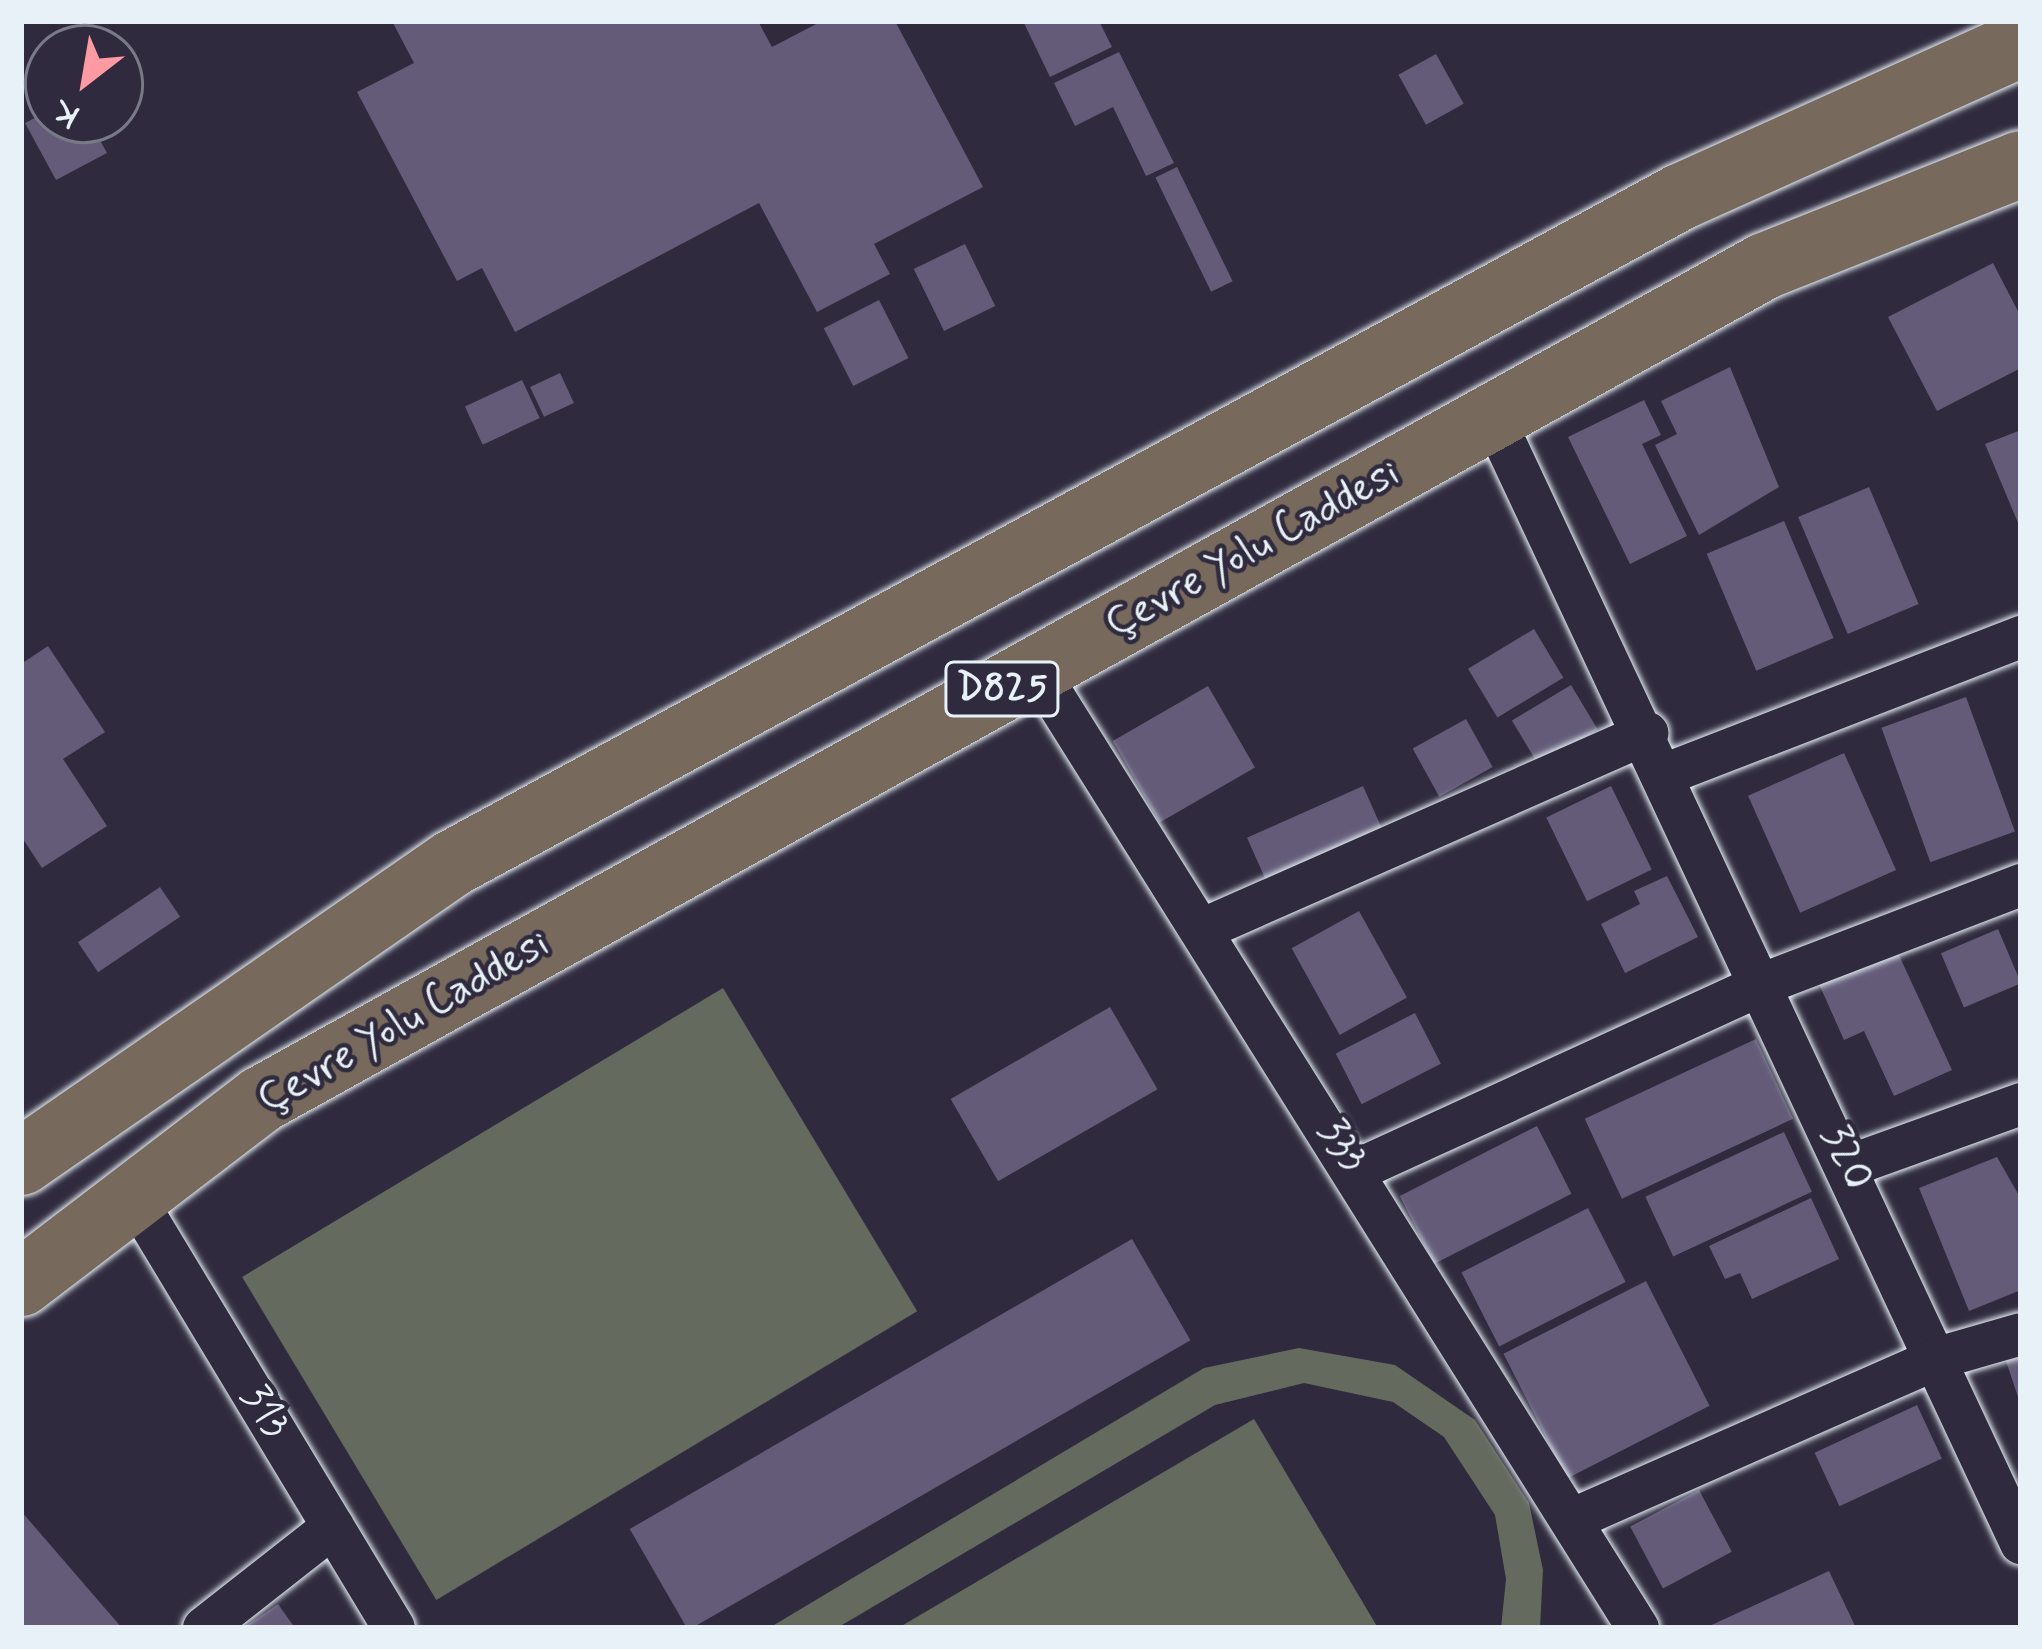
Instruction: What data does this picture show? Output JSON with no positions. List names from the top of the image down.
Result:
{
  "streets": {
    "highway": ["Çevre Yolu Caddesi", "D825"],
    "street": ["333", "320", "313"]
  },
  "crossings": [
    ["Çevre Yolu Caddesi", "333"],
    ["Çevre Yolu Caddesi", "313"]
  ],
  "north": "bottom left"
}
